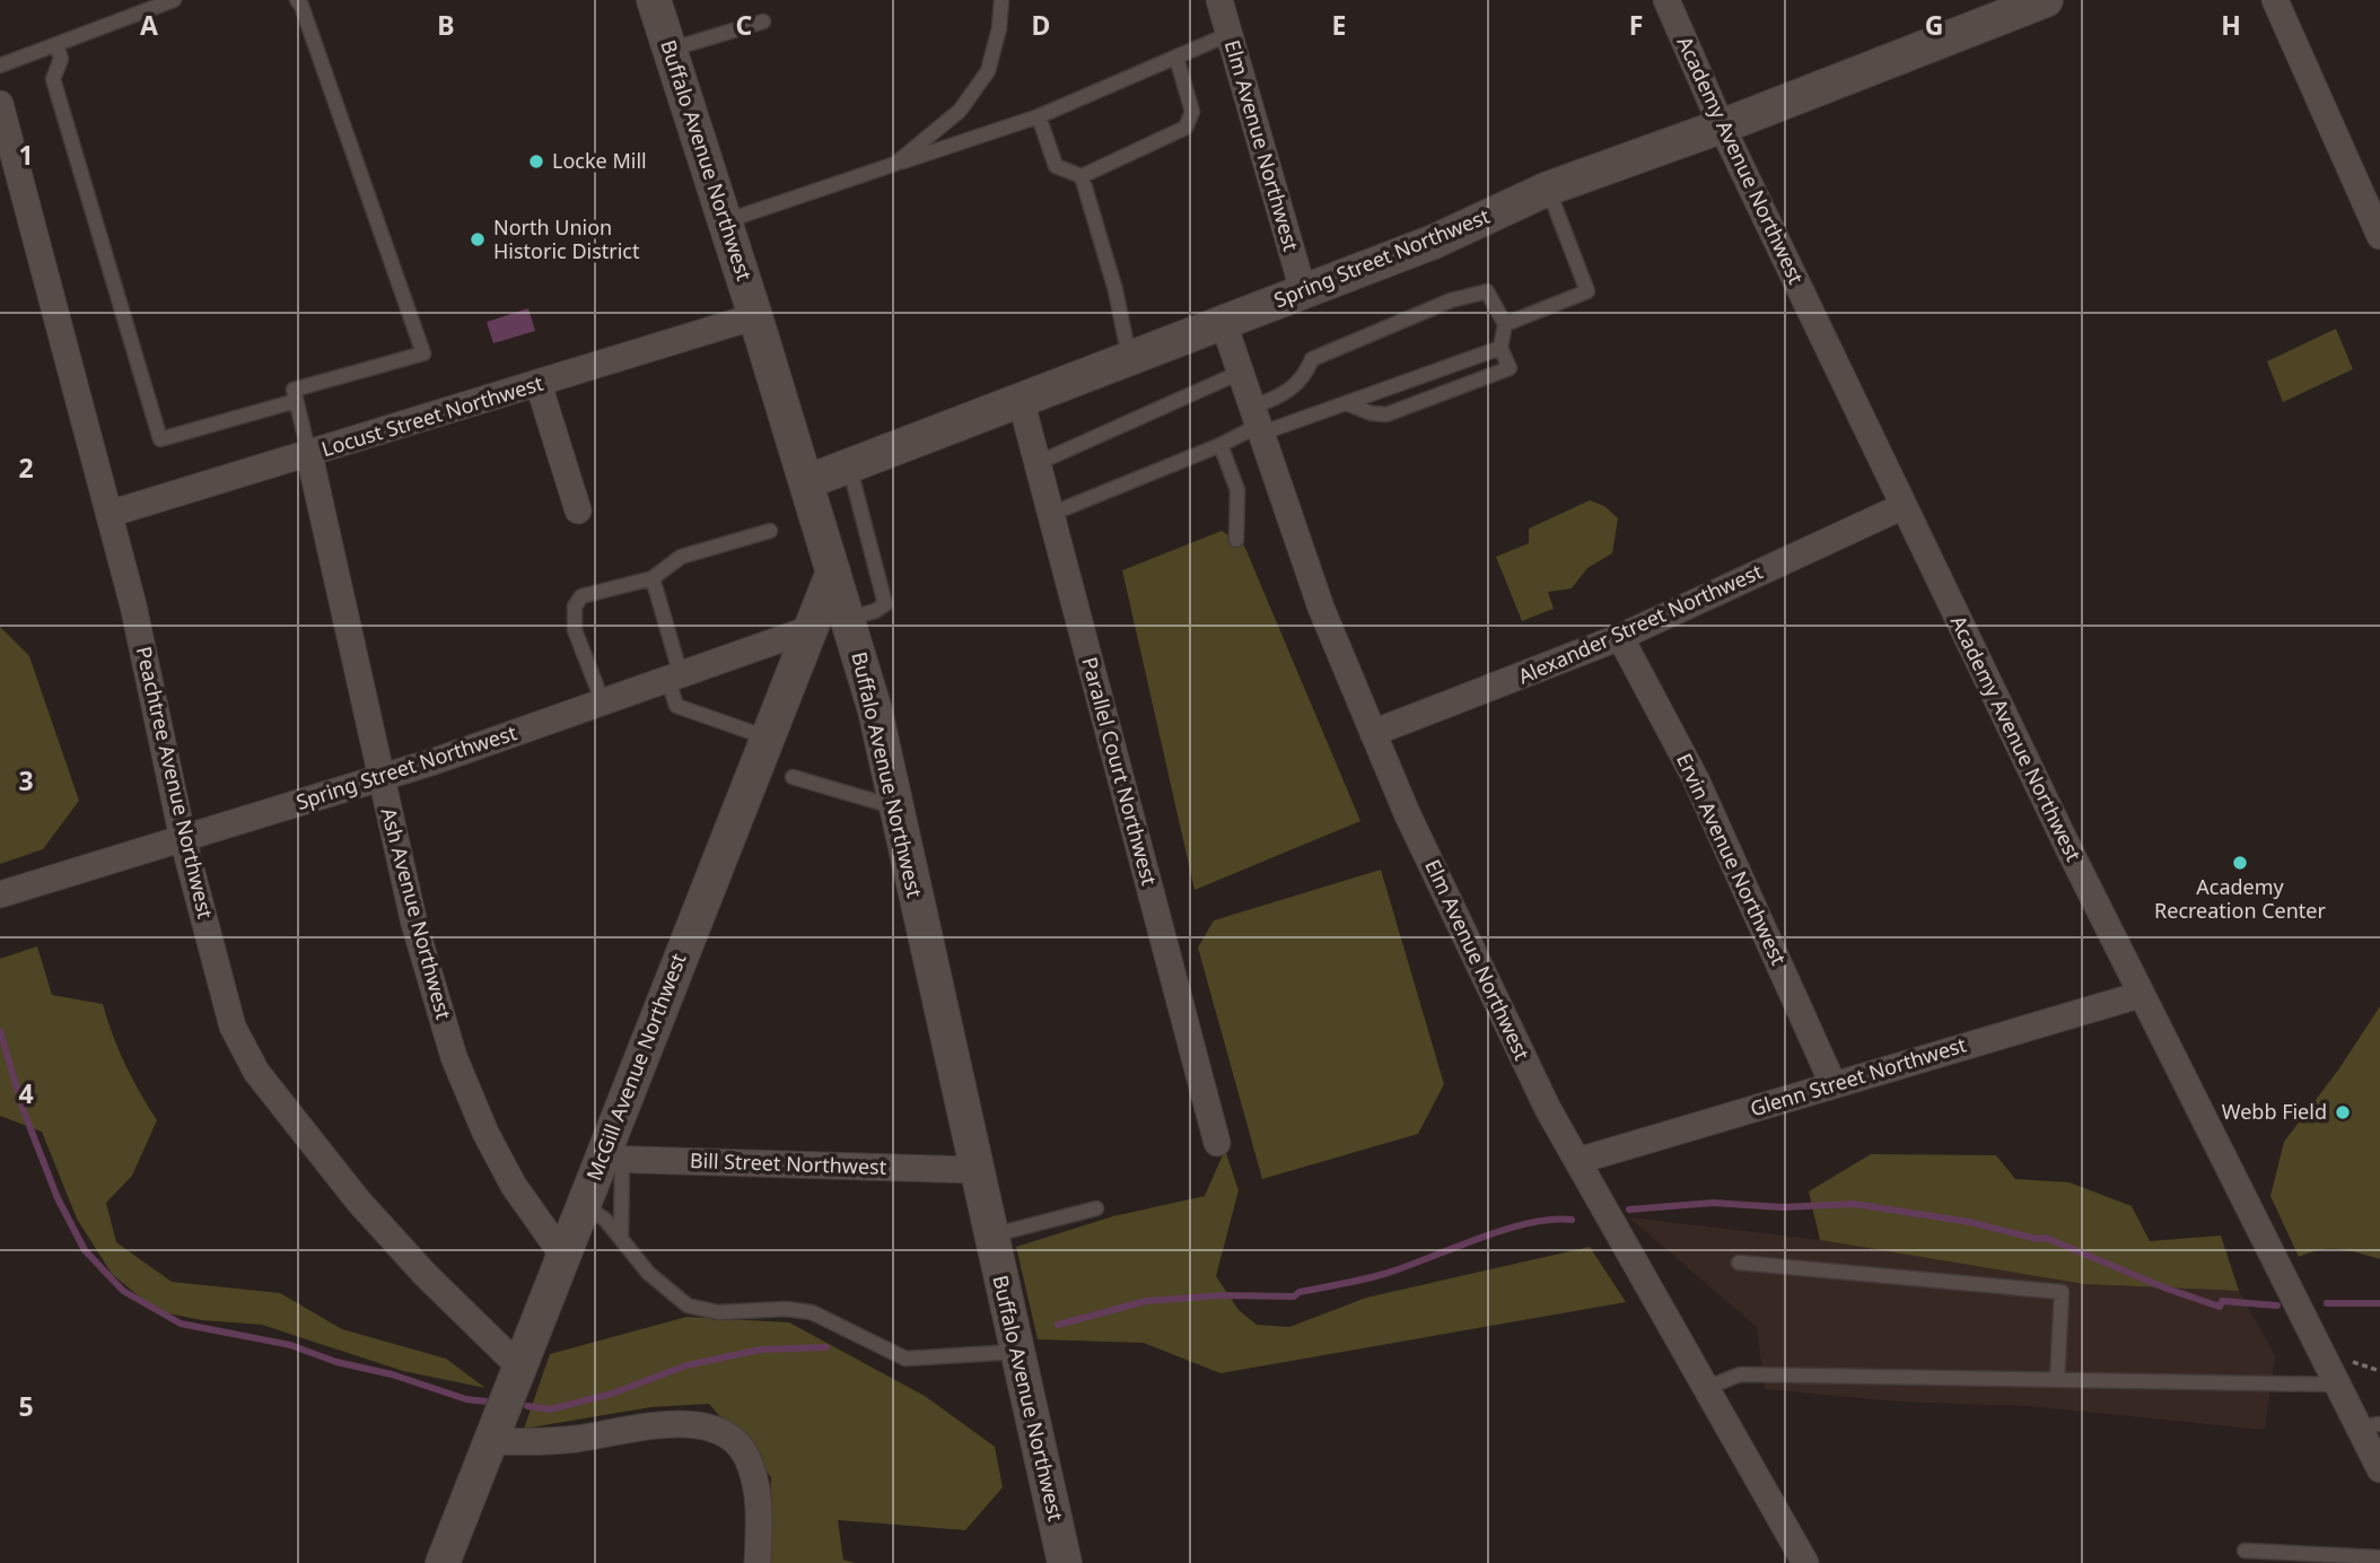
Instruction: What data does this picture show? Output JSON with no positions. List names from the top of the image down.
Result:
{
  "streets": {
    "street": [
      "Elm Avenue Northwest",
      "Buffalo Avenue Northwest",
      "Academy Avenue Northwest",
      "Spring Street Northwest",
      "Locust Street Northwest",
      "Alexander Street Northwest",
      "Parallel Court Northwest",
      "Peachtree Avenue Northwest",
      "Ervin Avenue Northwest",
      "Ash Avenue Northwest",
      "McGill Avenue Northwest",
      "Glenn Street Northwest",
      "Bill Street Northwest"
    ]
  },
  "crossings": [
    ["Elm Avenue Northwest", "Spring Street Northwest"],
    ["Elm Avenue Northwest", "Alexander Street Northwest"],
    ["Elm Avenue Northwest", "Glenn Street Northwest"],
    ["Buffalo Avenue Northwest", "Spring Street Northwest"],
    ["Buffalo Avenue Northwest", "Locust Street Northwest"],
    ["Buffalo Avenue Northwest", "McGill Avenue Northwest"],
    ["Buffalo Avenue Northwest", "Bill Street Northwest"],
    ["Academy Avenue Northwest", "Spring Street Northwest"],
    ["Academy Avenue Northwest", "Alexander Street Northwest"],
    ["Academy Avenue Northwest", "Glenn Street Northwest"],
    ["Spring Street Northwest", "Parallel Court Northwest"],
    ["Spring Street Northwest", "Peachtree Avenue Northwest"],
    ["Spring Street Northwest", "Ash Avenue Northwest"],
    ["Spring Street Northwest", "McGill Avenue Northwest"],
    ["Locust Street Northwest", "Peachtree Avenue Northwest"],
    ["Locust Street Northwest", "Ash Avenue Northwest"],
    ["Alexander Street Northwest", "Ervin Avenue Northwest"],
    ["Peachtree Avenue Northwest", "McGill Avenue Northwest"],
    ["Ervin Avenue Northwest", "Glenn Street Northwest"],
    ["Ash Avenue Northwest", "McGill Avenue Northwest"],
    ["McGill Avenue Northwest", "Bill Street Northwest"]
  ],
  "places": [
    "Locke Mill",
    "North Union Historic District",
    "Academy Recreation Center",
    "Webb Field"
  ],
  "grid": {
    "columns": [
      "A",
      "B",
      "C",
      "D",
      "E",
      "F",
      "G",
      "H"
    ],
    "rows": [
      "1",
      "2",
      "3",
      "4",
      "5"
    ]
  }
}
